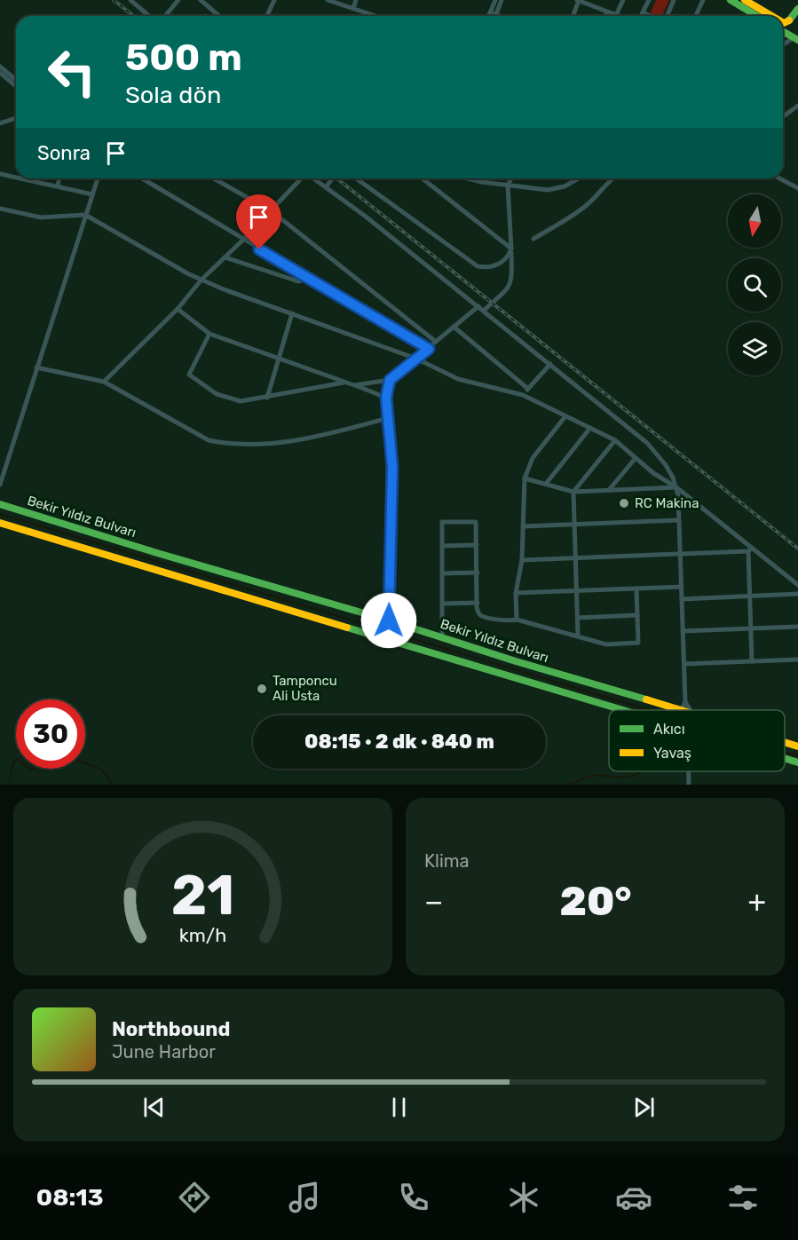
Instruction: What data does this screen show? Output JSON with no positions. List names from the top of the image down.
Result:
{
  "streets": {
    "main road": ["Bekir Yıldız Bulvarı"]
  },
  "places": ["RC Makina", "Tamponcu Ali Usta"],
  "legend": ["Akıcı", "Yavaş"],
  "north": "bottom",
  "page": {
    "turn": ["500 m", "Sola dön"],
    "then": "Sonra",
    "limit": "30",
    "trip": "08:15 · 2 dk · 840 m",
    "tile": "Klima",
    "heat": ["−", "20°", "+"],
    "song": ["Northbound", "June Harbor"],
    "tabs": "08:13",
    "gauge": ["21", "km/h"]
  }
}
